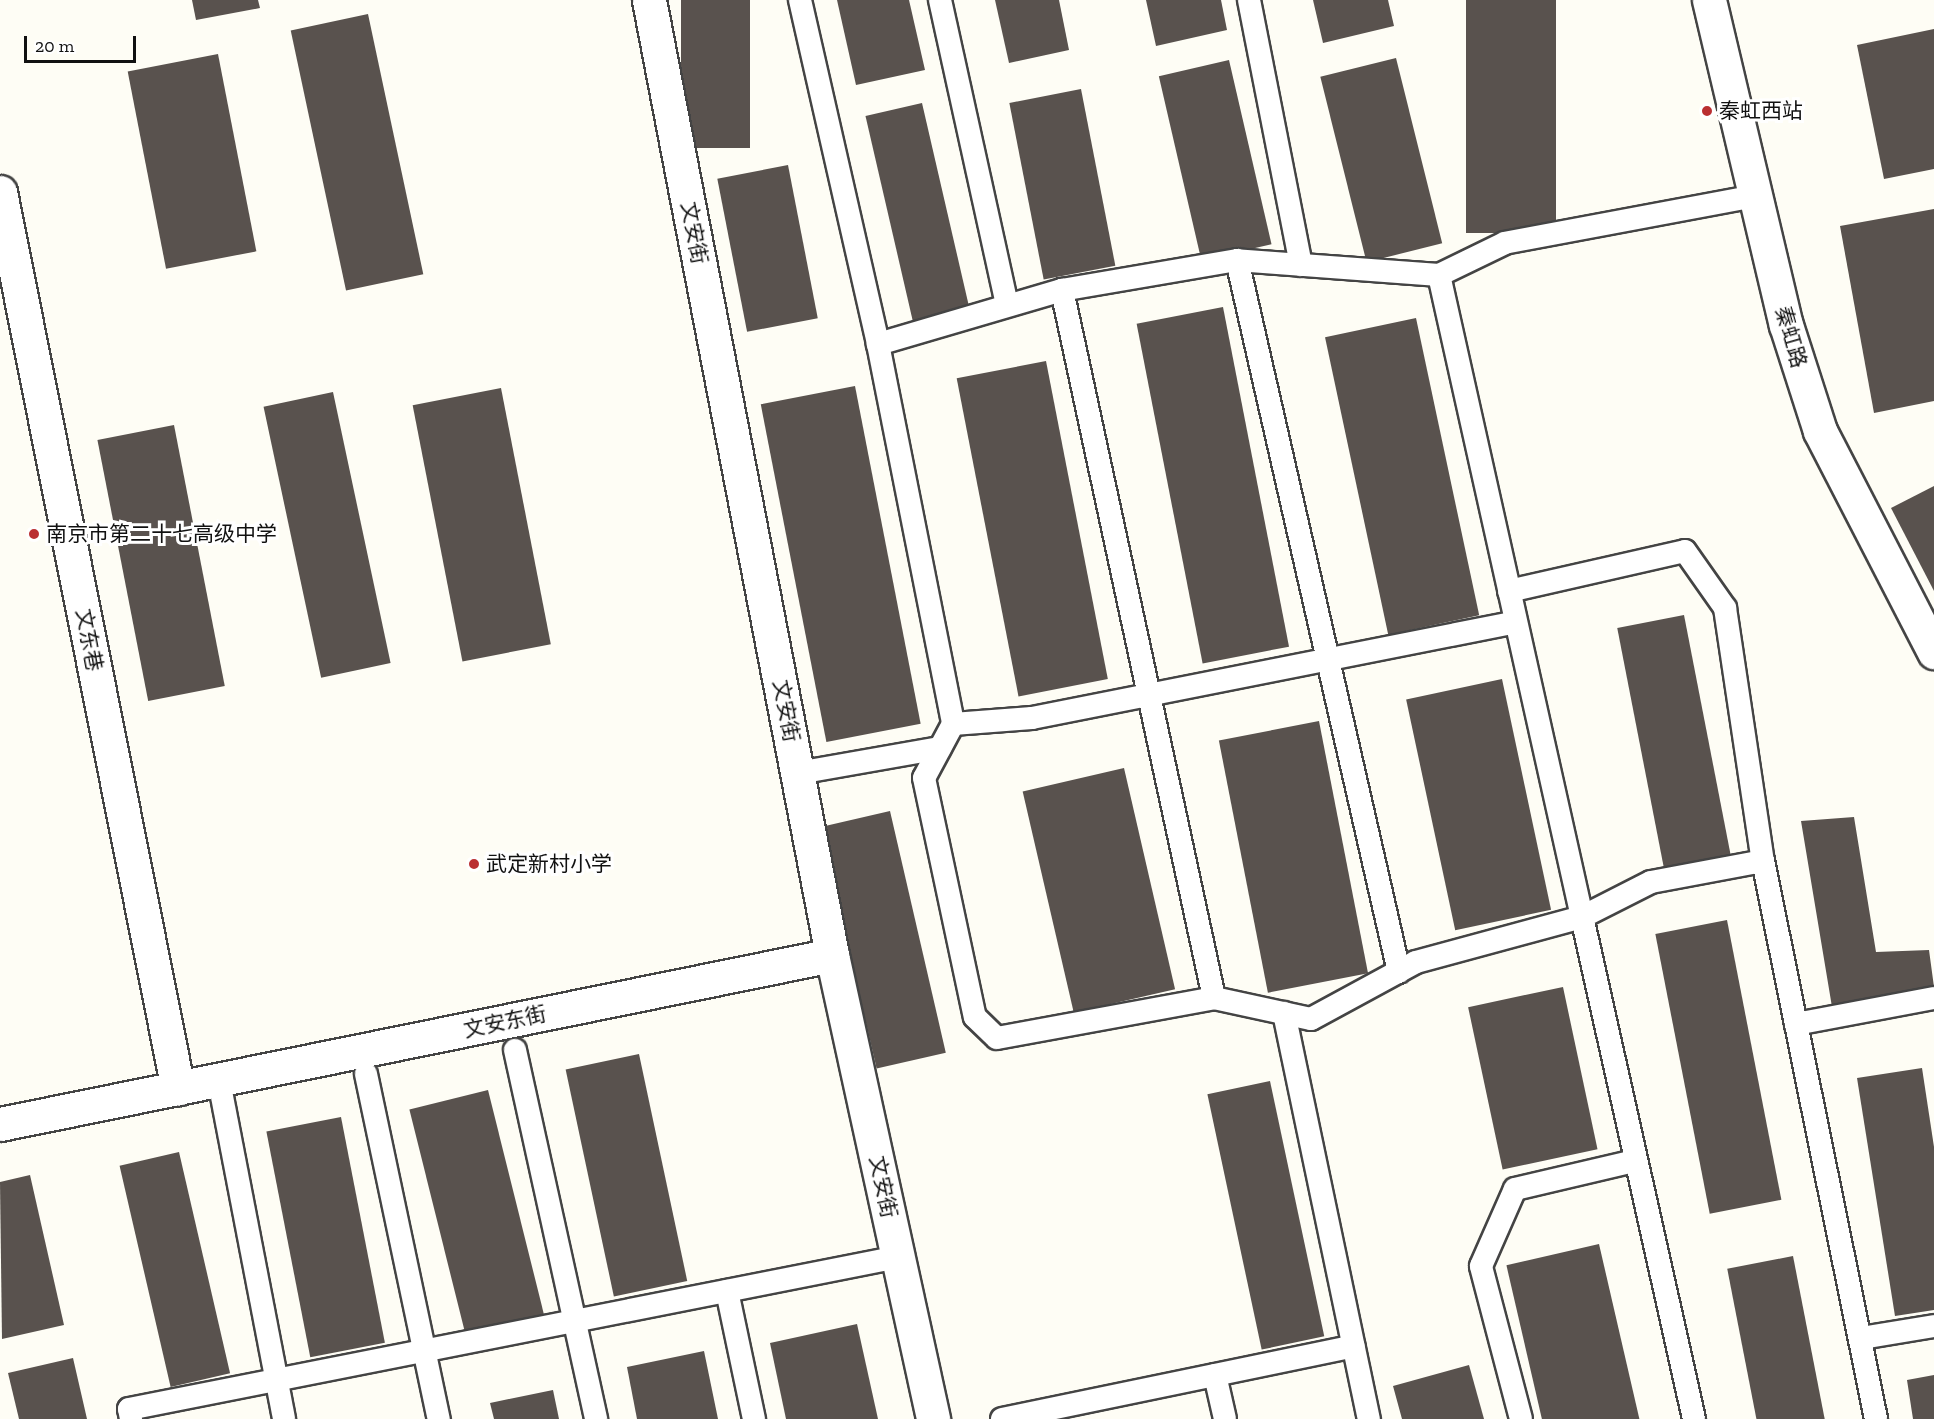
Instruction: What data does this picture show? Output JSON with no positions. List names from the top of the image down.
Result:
{
  "streets": {
    "street": [
      "文安街",
      "秦虹路",
      "文东巷",
      "文安东街"
    ]
  },
  "crossings": [
    ["文安街", "文安东街"],
    ["文东巷", "文安东街"]
  ],
  "places": ["秦虹西站", "南京市第二十七高级中学", "武定新村小学"],
  "scale_bar": "20 m"
}
